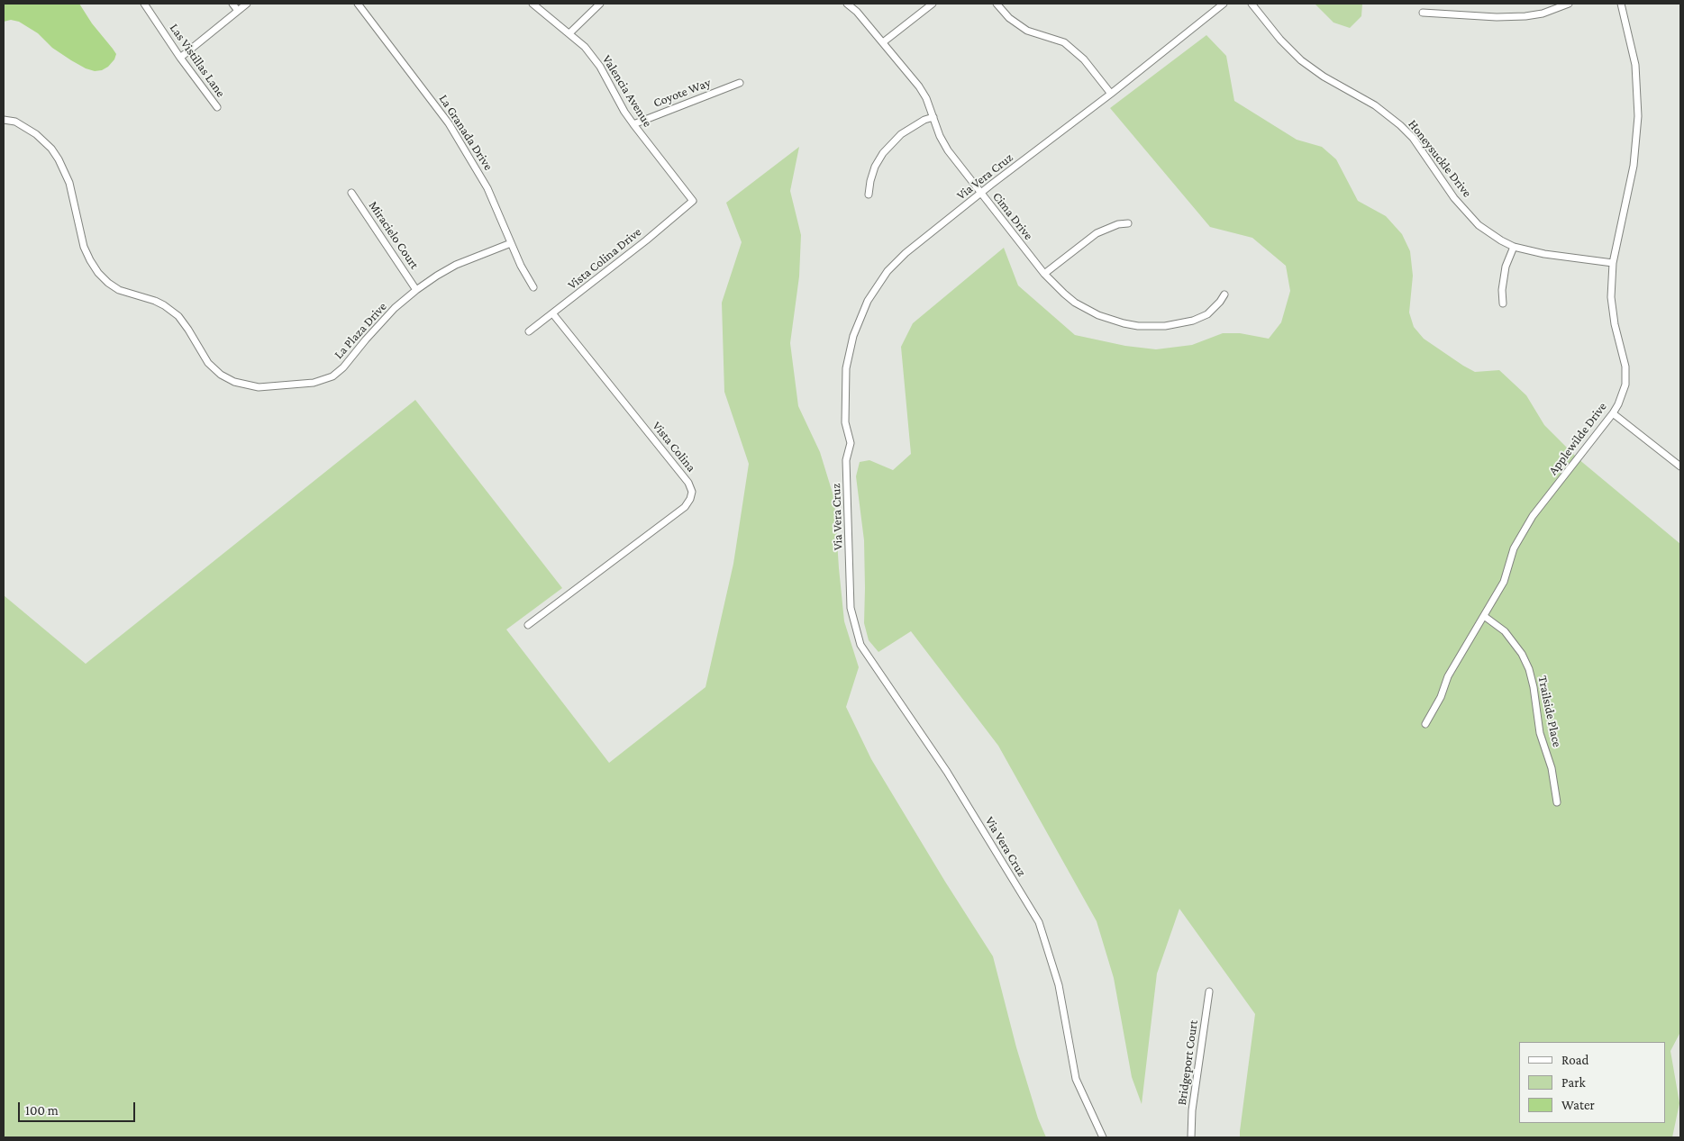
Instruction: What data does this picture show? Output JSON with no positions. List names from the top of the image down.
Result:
{
  "streets": {
    "street": [
      "Las Vistillas Lane",
      "Valencia Avenue",
      "Coyote Way",
      "La Granada Drive",
      "Honeysuckle Drive",
      "Via Vera Cruz",
      "Cima Drive",
      "Miracielo Court",
      "Vista Colina Drive",
      "La Plaza Drive",
      "Applewilde Drive",
      "Vista Colina",
      "Trailside Place",
      "Bridgeport Court"
    ]
  },
  "crossings": [
    ["Valencia Avenue", "Coyote Way"],
    ["Valencia Avenue", "Vista Colina Drive"],
    ["La Granada Drive", "La Plaza Drive"],
    ["Honeysuckle Drive", "Applewilde Drive"],
    ["Via Vera Cruz", "Cima Drive"],
    ["Miracielo Court", "La Plaza Drive"],
    ["Vista Colina Drive", "Vista Colina"],
    ["Applewilde Drive", "Trailside Place"]
  ],
  "legend": ["Road", "Park", "Water"],
  "scale_bar": "100 m"
}
